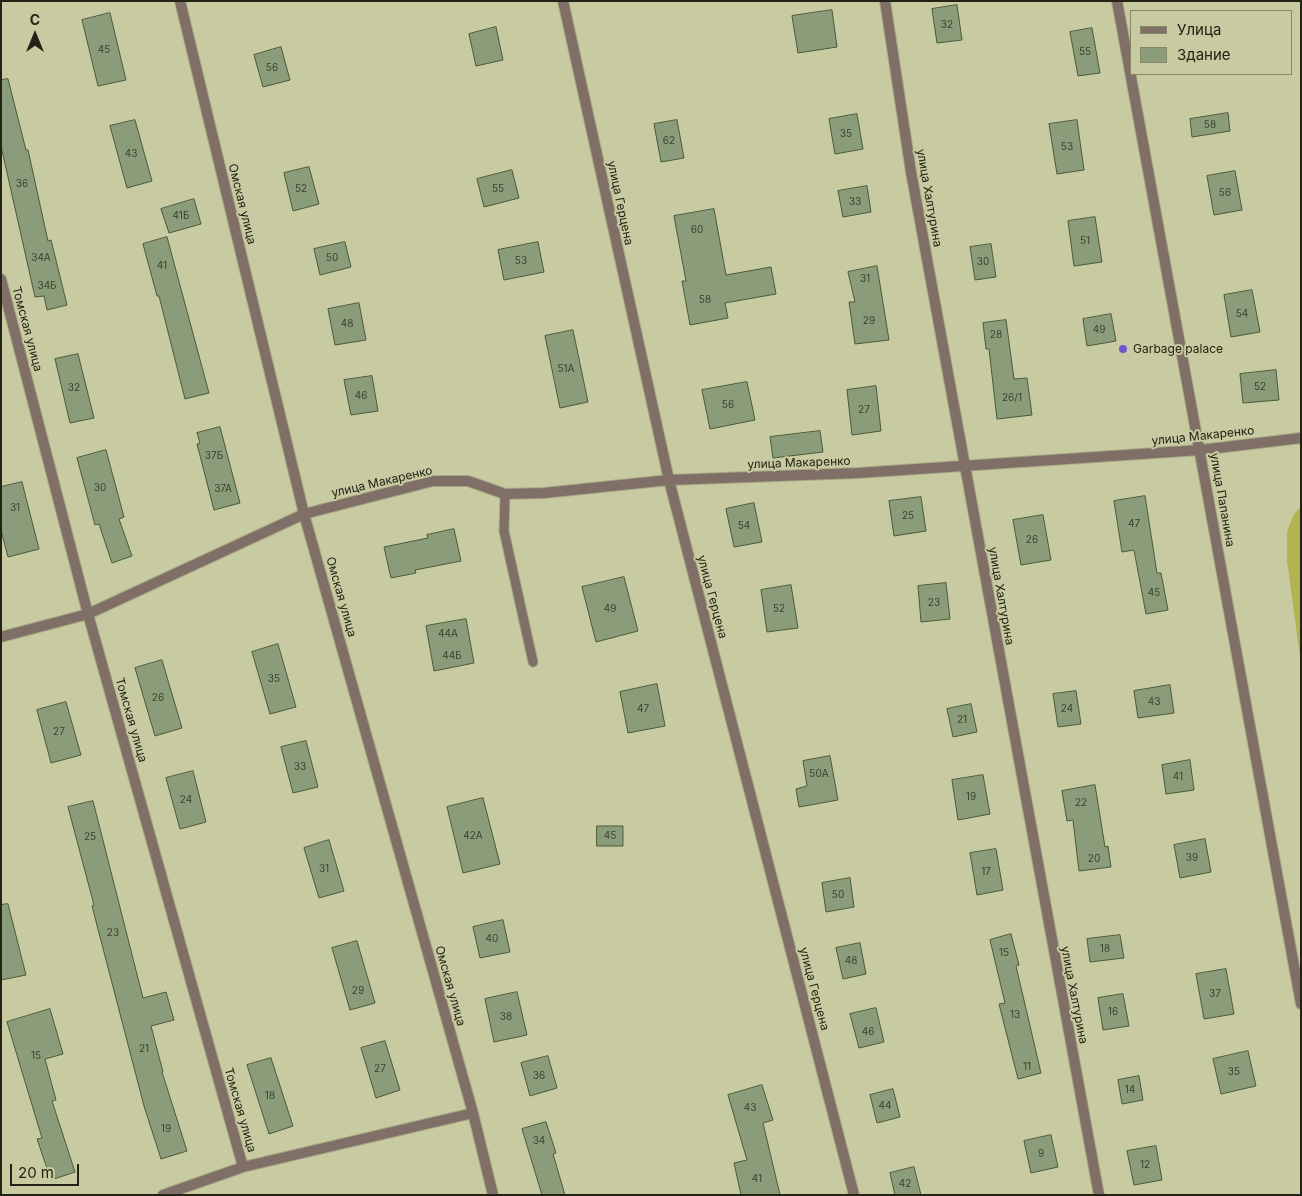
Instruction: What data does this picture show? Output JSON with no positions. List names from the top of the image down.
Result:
{
  "streets": {
    "street": [
      "улица Халтурина",
      "улица Герцена",
      "Омская улица",
      "Томская улица",
      "улица Макаренко",
      "улица Папанина"
    ]
  },
  "crossings": [
    ["улица Халтурина", "улица Макаренко"],
    ["улица Герцена", "улица Макаренко"],
    ["Омская улица", "улица Макаренко"],
    ["Томская улица", "улица Макаренко"],
    ["улица Макаренко", "улица Папанина"]
  ],
  "places": ["Garbage palace"],
  "house_numbers": [
    "32",
    "45",
    "55",
    "56",
    "58",
    "35",
    "62",
    "53",
    "43",
    "36",
    "52",
    "55",
    "56",
    "33",
    "41Б",
    "60",
    "51",
    "34А",
    "50",
    "53",
    "30",
    "41",
    "31",
    "34Б",
    "58",
    "54",
    "29",
    "48",
    "49",
    "28",
    "51А",
    "52",
    "32",
    "46",
    "26/1",
    "56",
    "27",
    "37Б",
    "30",
    "37А",
    "31",
    "25",
    "47",
    "54",
    "26",
    "45",
    "23",
    "49",
    "52",
    "44А",
    "44Б",
    "35",
    "26",
    "43",
    "47",
    "24",
    "21",
    "27",
    "33",
    "50А",
    "41",
    "19",
    "24",
    "22",
    "42А",
    "45",
    "25",
    "39",
    "20",
    "31",
    "17",
    "50",
    "23",
    "40",
    "18",
    "15",
    "48",
    "29",
    "37",
    "16",
    "13",
    "38",
    "46",
    "21",
    "15",
    "11",
    "27",
    "35",
    "36",
    "14",
    "18",
    "44",
    "43",
    "19",
    "34",
    "9",
    "12",
    "41",
    "42"
  ],
  "legend": ["Улица", "Здание"],
  "scale_bar": "20 m",
  "north": "top"
}
